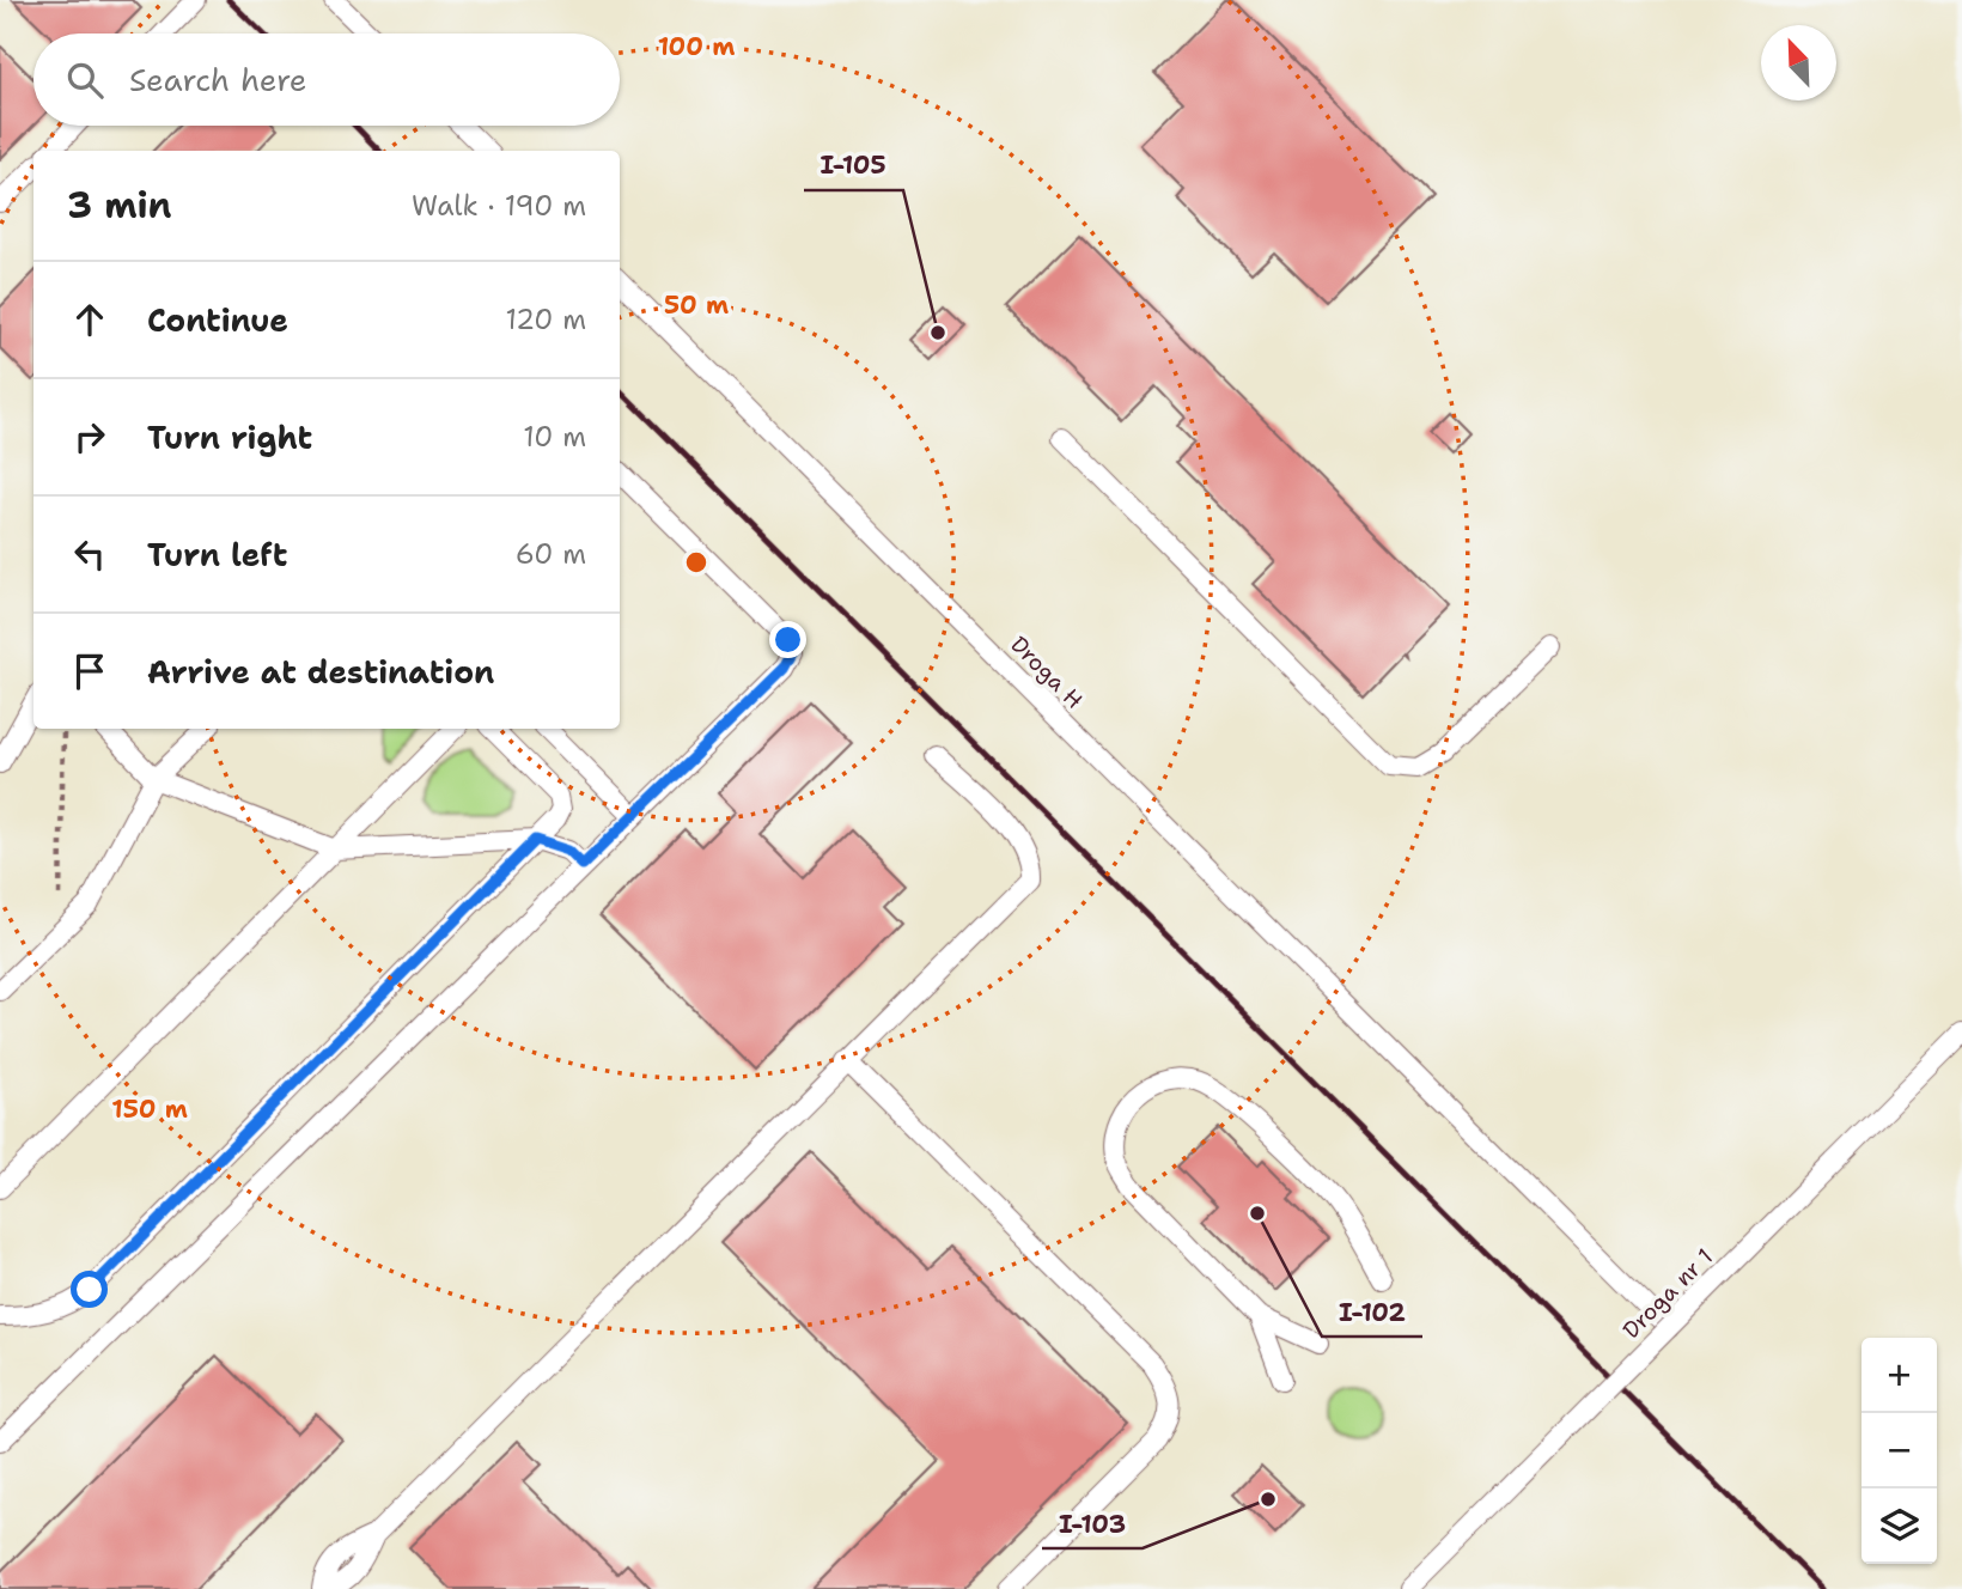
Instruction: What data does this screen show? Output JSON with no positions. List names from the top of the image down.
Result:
{
  "streets": {
    "lane": ["Droga H", "Droga nr 1"]
  },
  "crossings": [
    ["Droga H", "Droga nr 1"]
  ],
  "places": ["I-105", "I-102", "I-103"],
  "north": "top left",
  "page": {
    "search": "Search here",
    "heading": ["3 min", "Walk · 190 m"],
    "list": [
      ["Continue", "120 m"],
      ["Turn right", "10 m"],
      ["Turn left", "60 m"],
      "Arrive at destination"
    ],
    "map_buttons": ["+", "−"]
  },
  "rings": ["100 m", "50 m", "150 m"]
}
